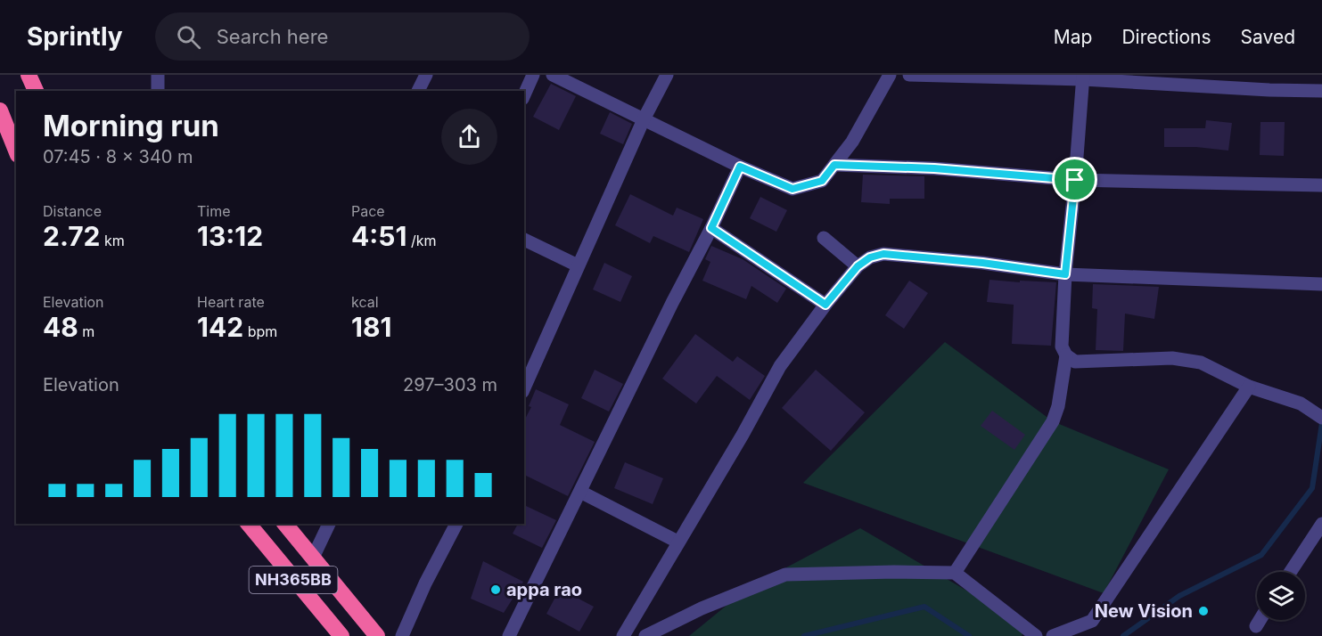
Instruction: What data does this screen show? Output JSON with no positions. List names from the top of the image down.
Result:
{
  "streets": {
    "highway": ["NH365BB"]
  },
  "places": ["appa rao", "New Vision"],
  "page": {
    "header": "Sprintly",
    "search": "Search here",
    "nav": ["Map", "Directions", "Saved"],
    "heading": ["Morning run", "07:45 · 8 × 340 m"],
    "stats": [
      ["Distance", "2.72 km"],
      ["Time", "13:12"],
      ["Pace", "4:51 /km"],
      ["Elevation", "48 m"],
      ["Heart rate", "142 bpm"],
      ["kcal", "181"]
    ],
    "chart": ["Elevation", "297–303 m"]
  }
}
